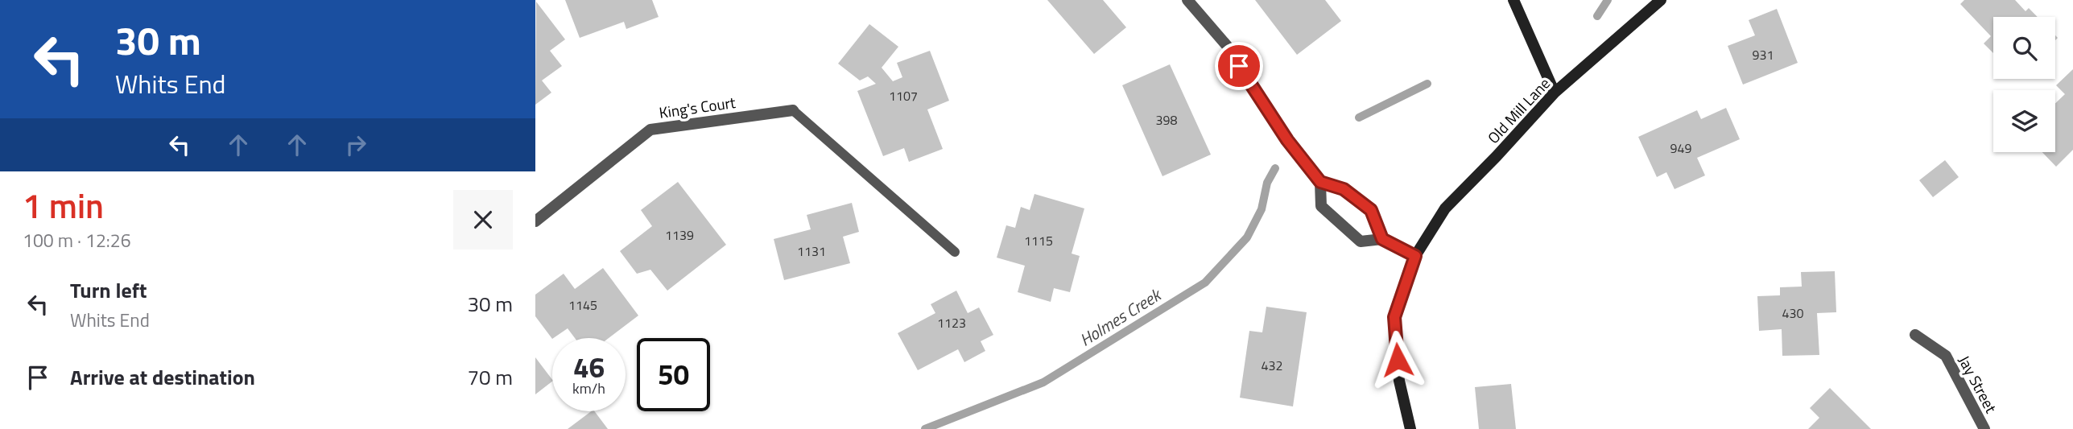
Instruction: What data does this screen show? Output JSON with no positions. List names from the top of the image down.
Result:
{
  "streets": {
    "main road": ["Old Mill Lane"],
    "street": ["King's Court", "Jay Street"]
  },
  "water": ["Holmes Creek"],
  "house_numbers": [
    "931",
    "1107",
    "398",
    "949",
    "1139",
    "1115",
    "1131",
    "1145",
    "430",
    "1123",
    "432"
  ],
  "page": {
    "turn": ["30 m", "Whits End"],
    "heading": ["1 min", "100 m · 12:26"],
    "list": [
      {
        "name": "Turn left",
        "note": "Whits End",
        "value": "30 m"
      },
      {
        "name": "Arrive at destination",
        "value": "70 m"
      }
    ],
    "speed": "46 km/h",
    "limit": "50"
  }
}
